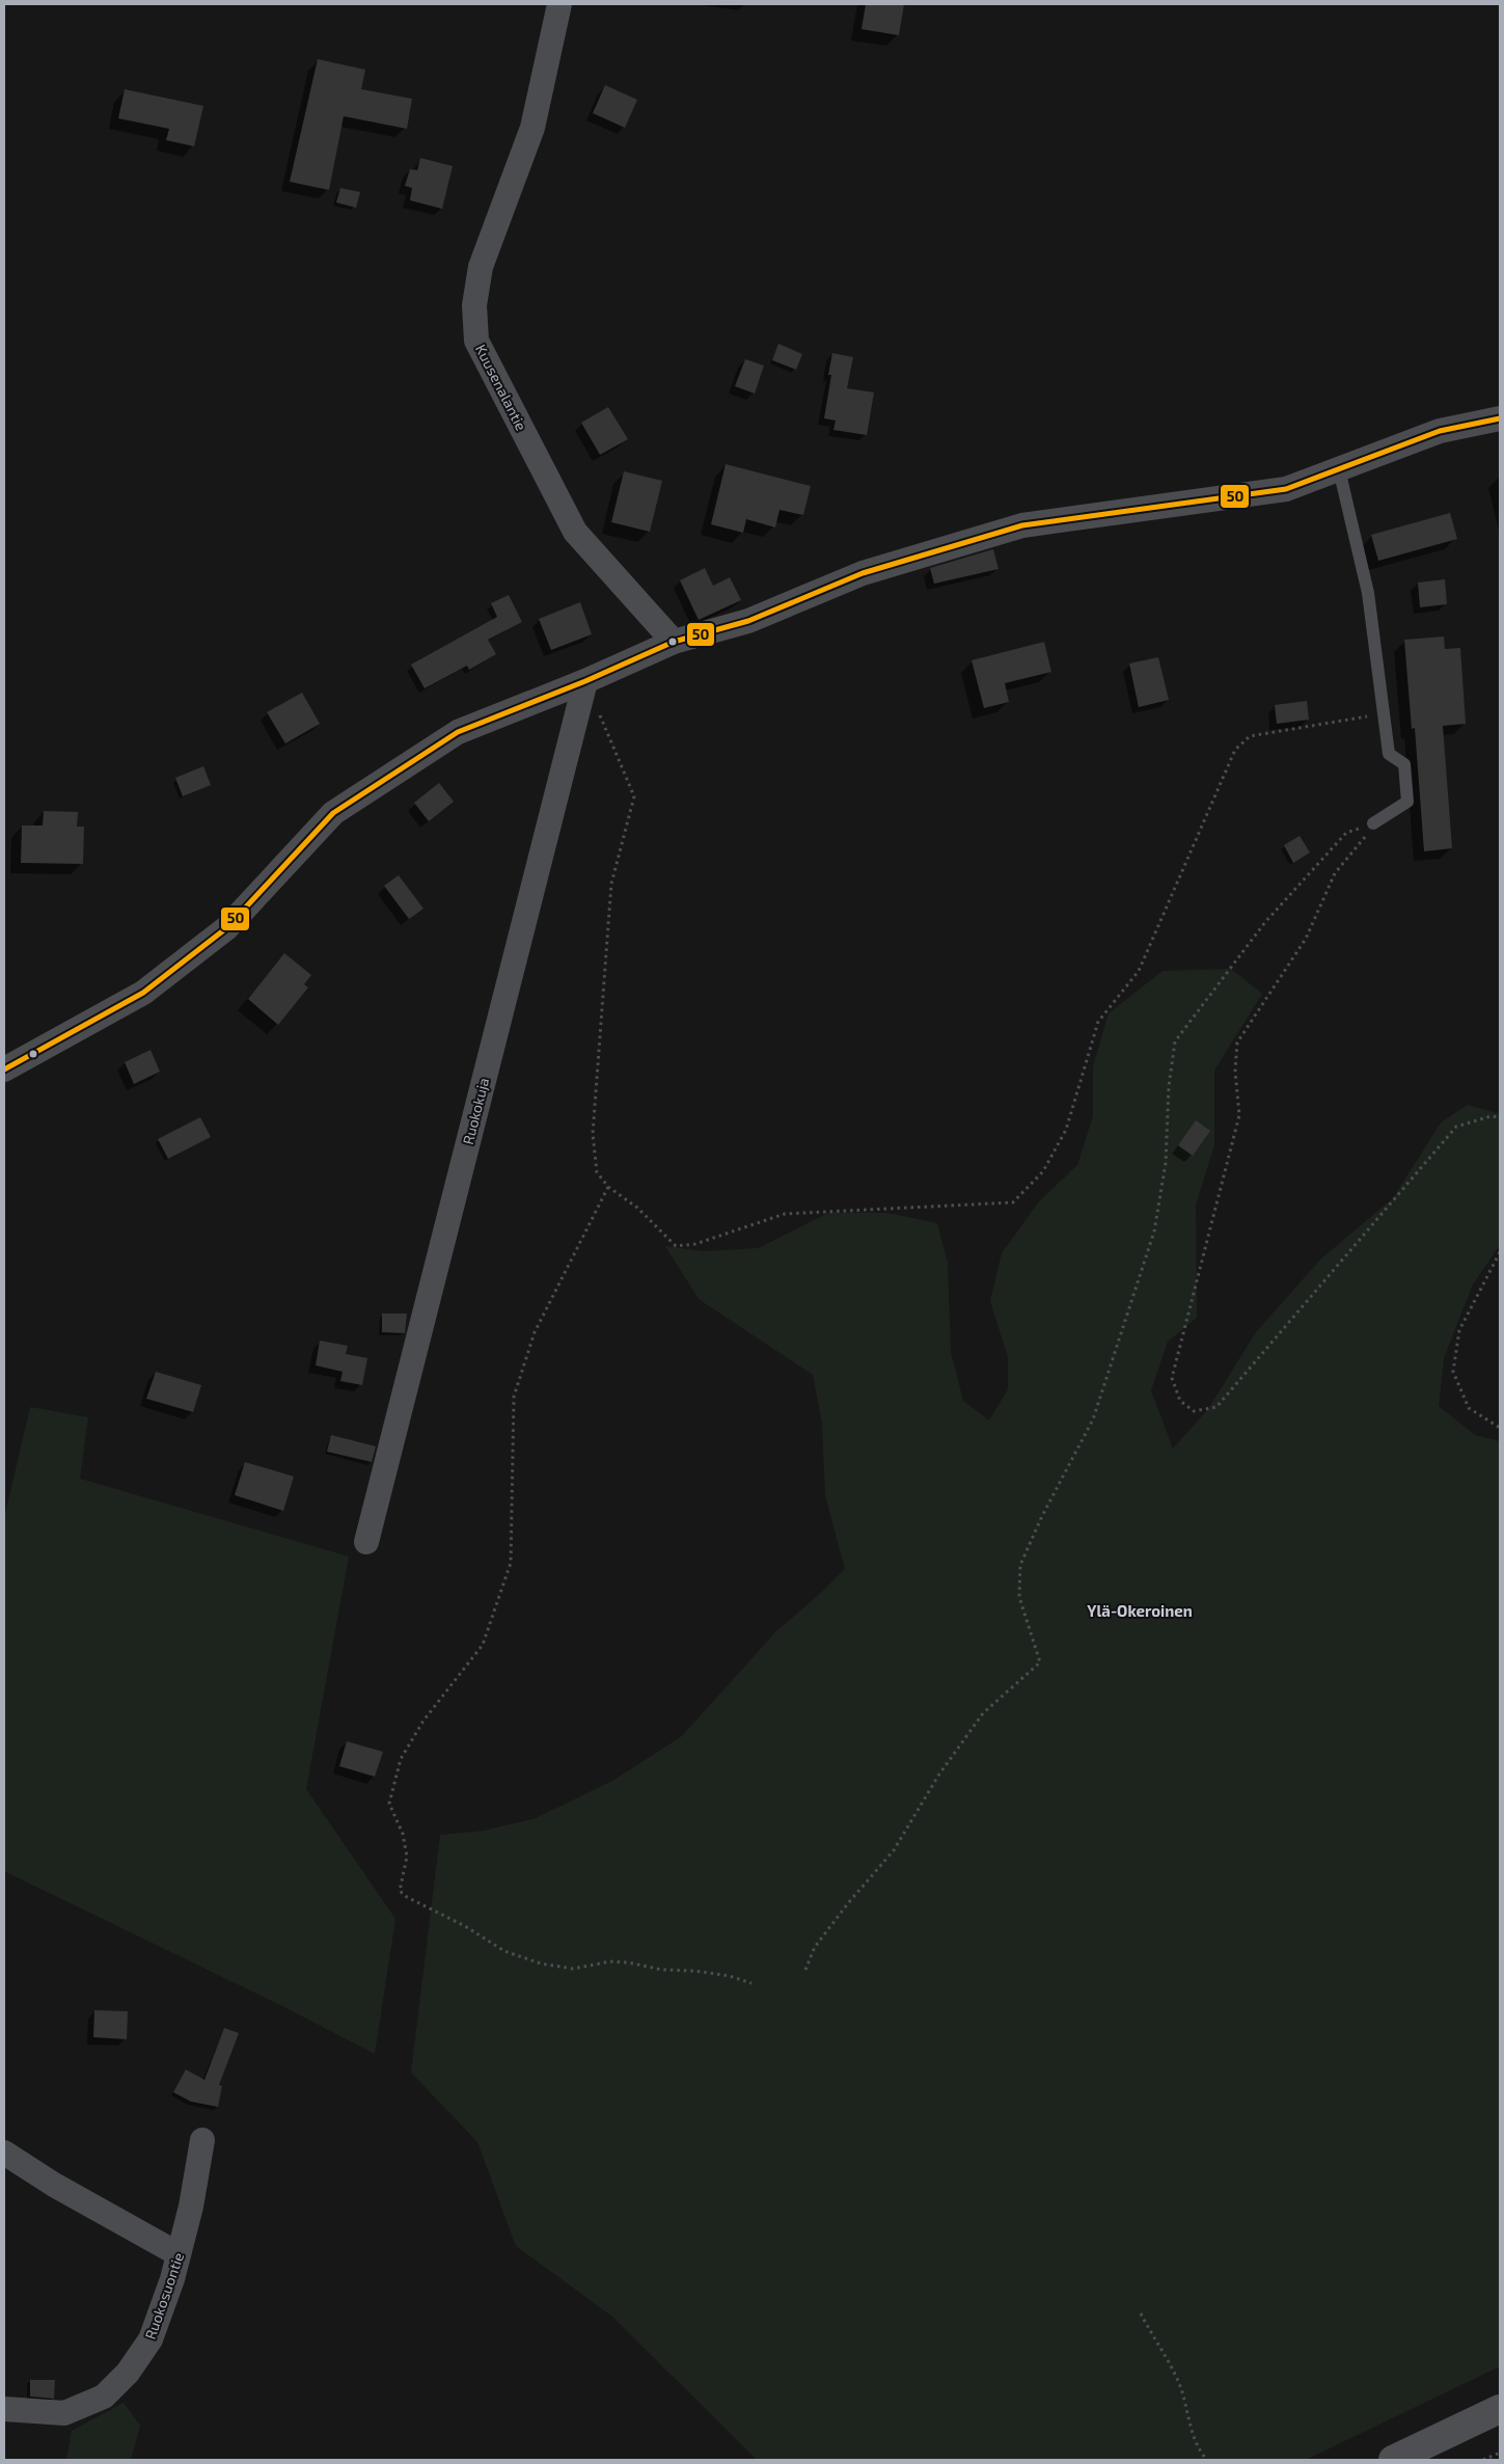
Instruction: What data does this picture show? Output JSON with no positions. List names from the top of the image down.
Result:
{
  "streets": {
    "street": ["Kuusenalantie", "Ruokokuja", "Ruokosuontie"]
  },
  "districts": ["Ylä-Okeroinen"],
  "lines": ["transit line 50"]
}
